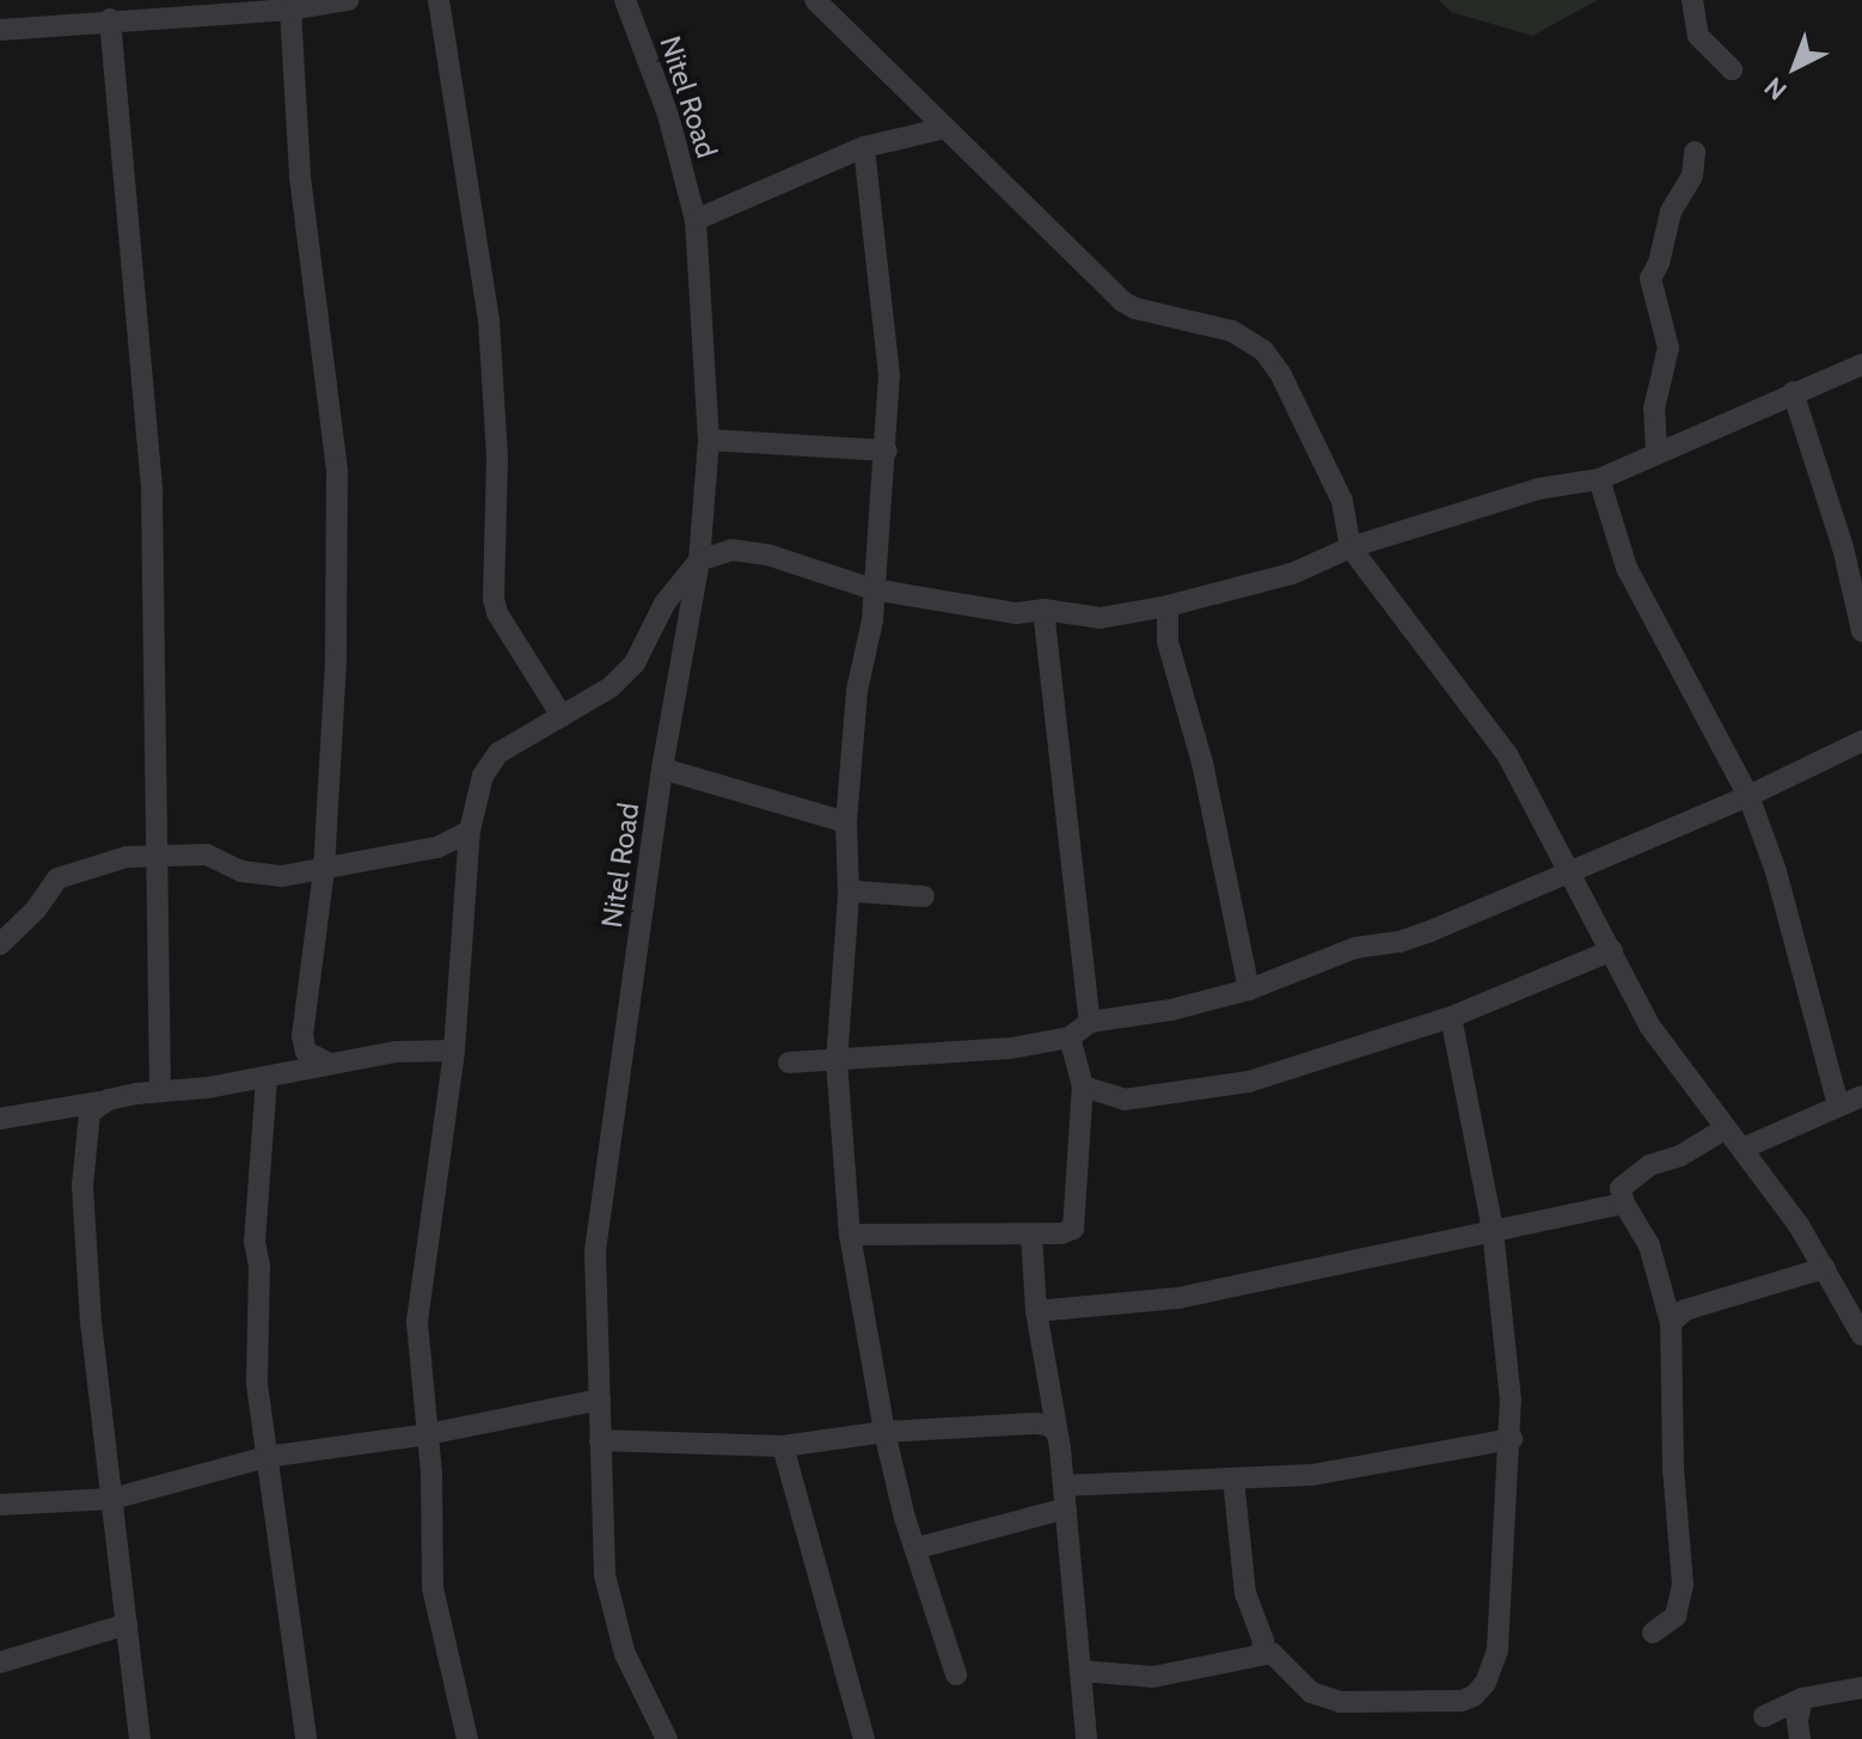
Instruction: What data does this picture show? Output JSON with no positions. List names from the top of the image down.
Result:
{
  "streets": {
    "street": ["Nitel Road"]
  },
  "north": "bottom left"
}
